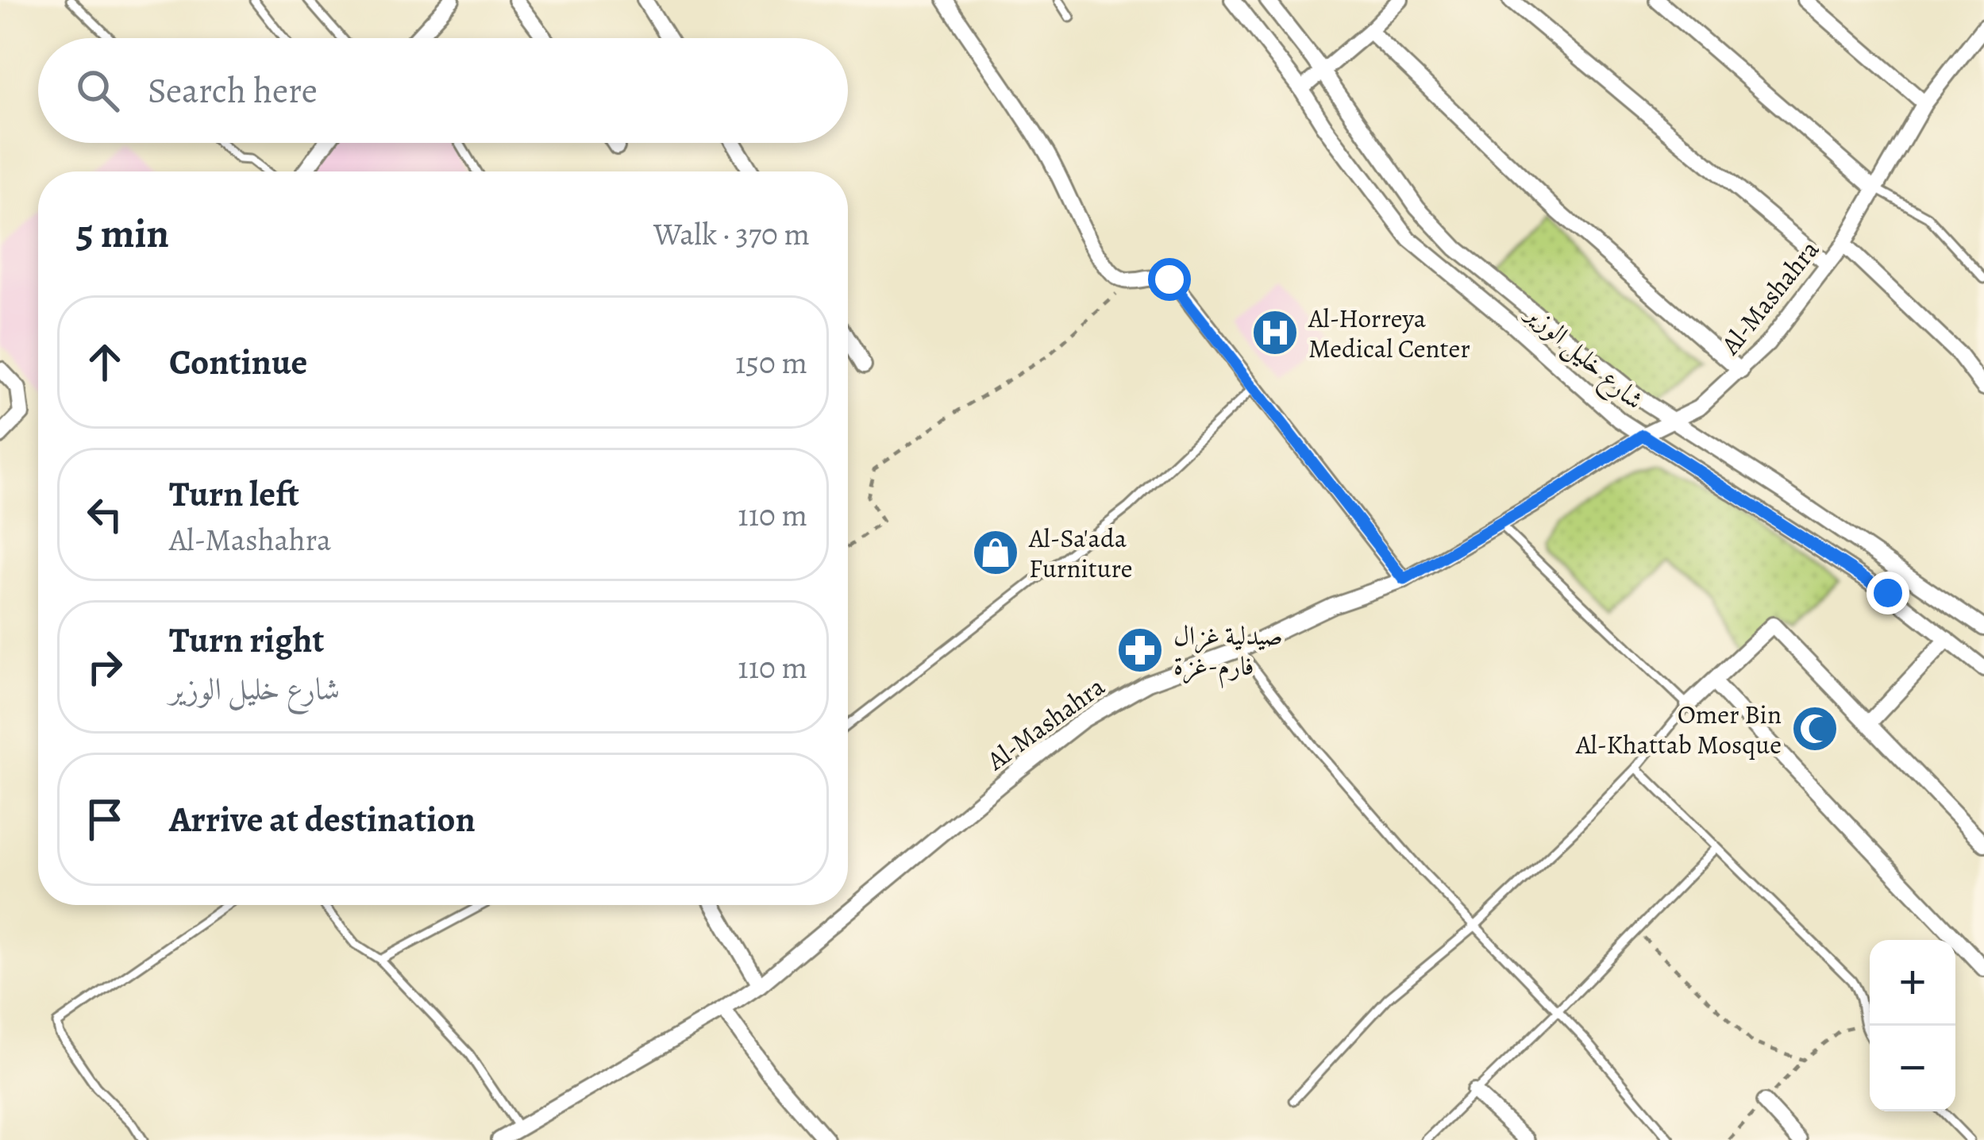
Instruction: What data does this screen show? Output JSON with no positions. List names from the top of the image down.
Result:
{
  "streets": {
    "street": ["Al-Mashahra", "شارع خليل الوزير"]
  },
  "crossings": [
    ["Al-Mashahra", "شارع خليل الوزير"]
  ],
  "places": {
    "hospital": ["Al-Horreya Medical Center"],
    "shop": ["Al-Sa'ada Furniture"],
    "pharmacy": ["صيدلية غزال فارم-غزة"],
    "mosque": ["Omer Bin Al-Khattab Mosque"]
  },
  "page": {
    "search": "Search here",
    "heading": ["5 min", "Walk · 370 m"],
    "list": [
      ["Continue", "150 m"],
      ["Turn left", "Al-Mashahra", "110 m"],
      ["Turn right", "شارع خليل الوزير", "110 m"],
      "Arrive at destination"
    ],
    "map_buttons": ["+", "−"]
  }
}
